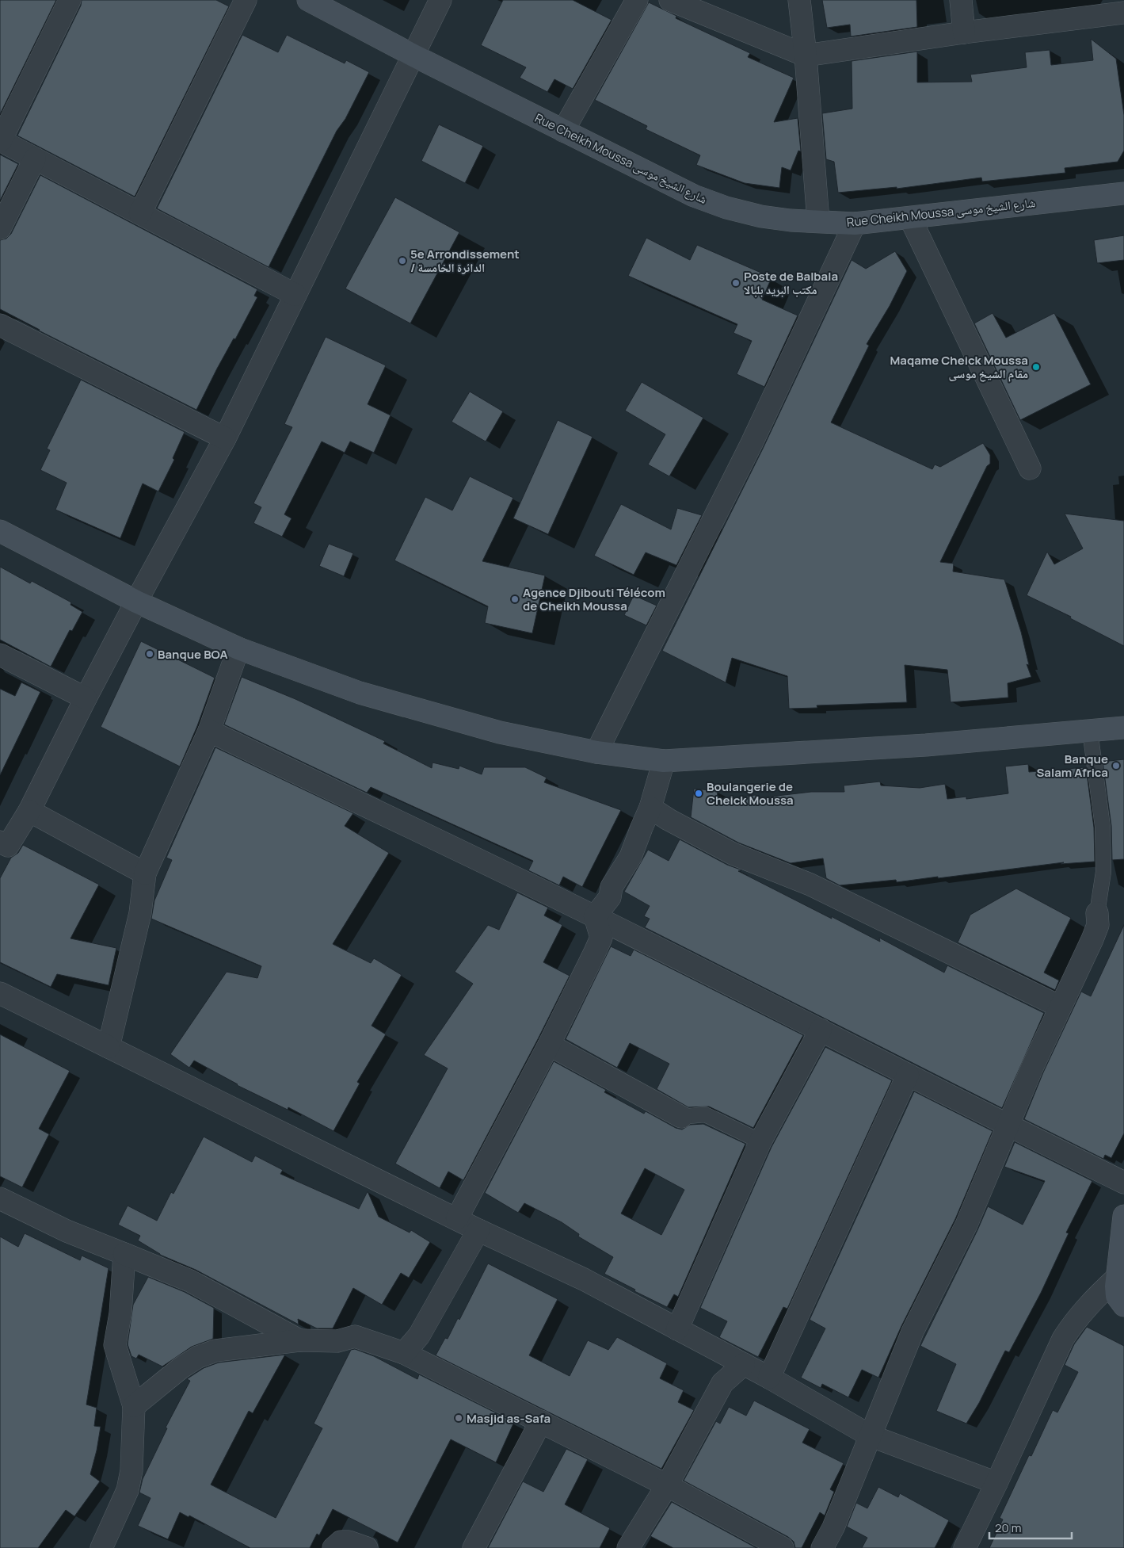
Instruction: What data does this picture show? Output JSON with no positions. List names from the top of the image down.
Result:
{
  "streets": {
    "main road": ["Rue Cheikh Moussa شارع الشيخ موسى"]
  },
  "places": [
    "5e Arrondissement / الدائرة الخامسة",
    "Poste de Balbala مكتب البريد بلبالا",
    "Maqame Cheick Moussa مقام الشيخ موسى",
    "Agence Djibouti Télécom de Cheikh Moussa",
    "Banque BOA",
    "Banque Salam Africa",
    "Boulangerie de Cheick Moussa",
    "Masjid as-Safa"
  ],
  "scale_bar": "20 m"
}
